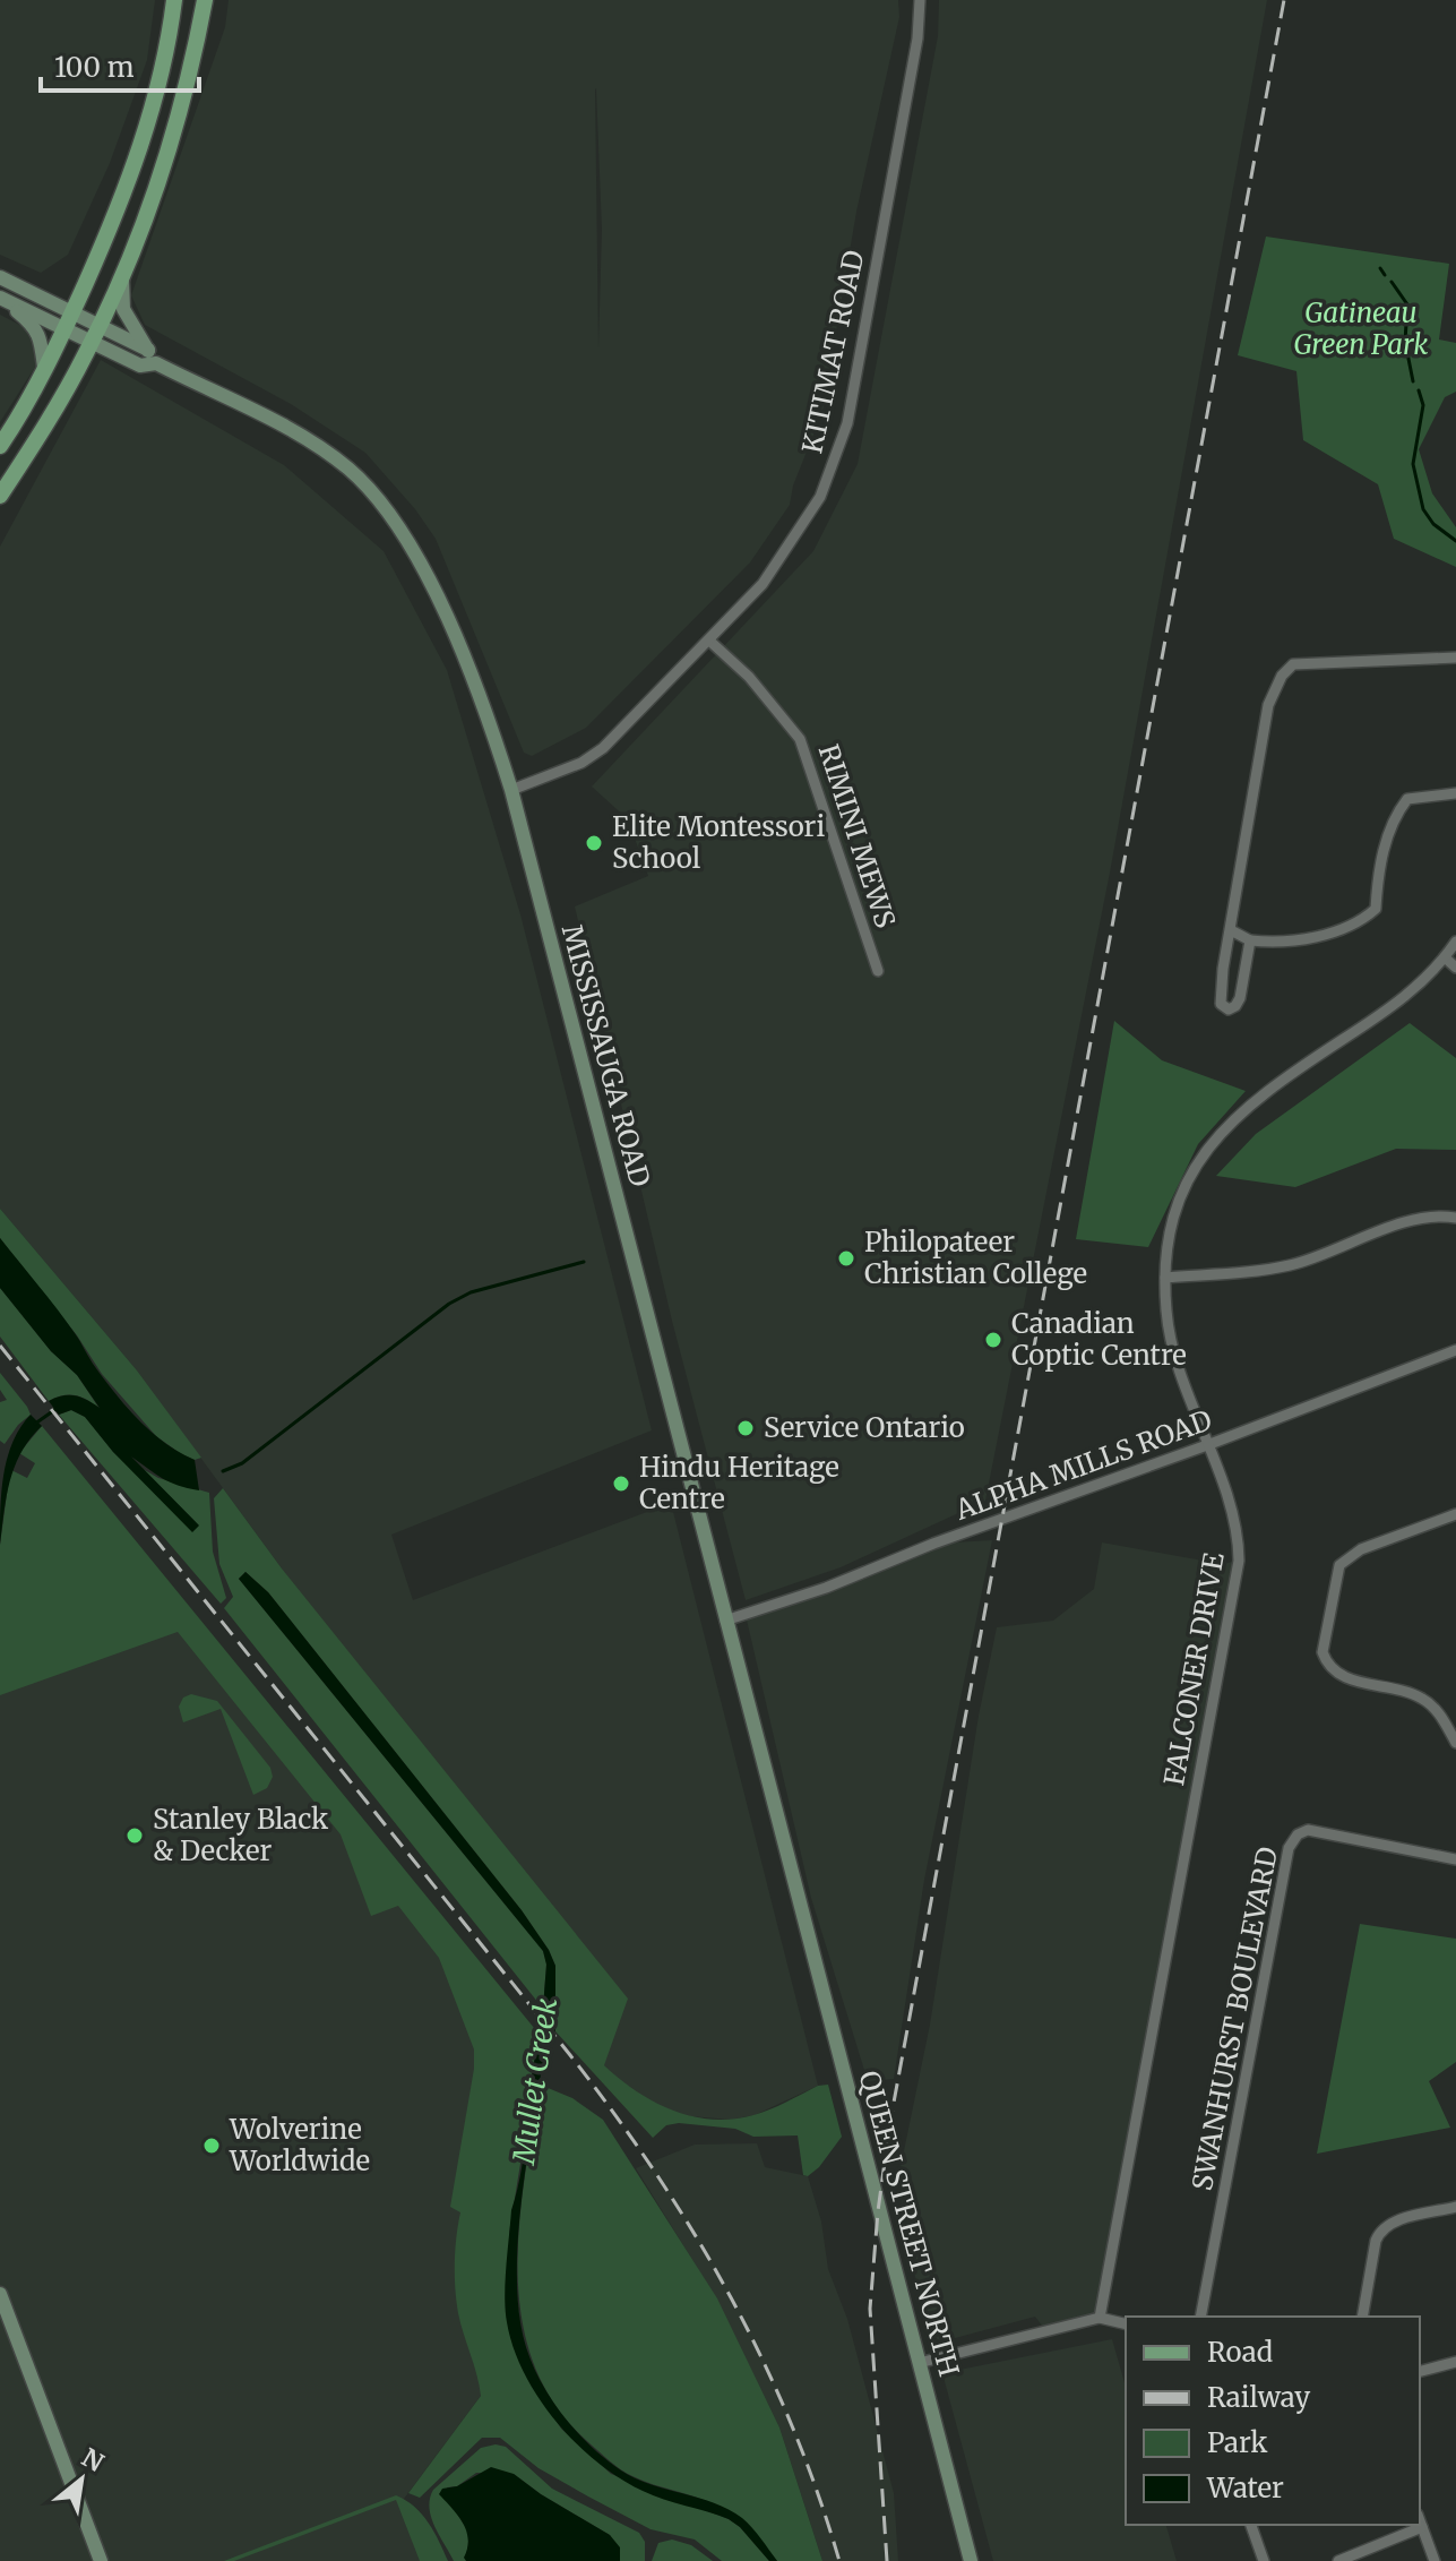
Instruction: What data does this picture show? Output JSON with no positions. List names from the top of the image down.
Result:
{
  "streets": {
    "main road": ["MISSISSAUGA ROAD", "QUEEN STREET NORTH"],
    "street": [
      "KITIMAT ROAD",
      "RIMINI MEWS",
      "ALPHA MILLS ROAD",
      "FALCONER DRIVE",
      "SWANHURST BOULEVARD"
    ]
  },
  "crossings": [
    ["KITIMAT ROAD", "RIMINI MEWS"],
    ["KITIMAT ROAD", "MISSISSAUGA ROAD"],
    ["MISSISSAUGA ROAD", "ALPHA MILLS ROAD"],
    ["MISSISSAUGA ROAD", "QUEEN STREET NORTH"],
    ["ALPHA MILLS ROAD", "FALCONER DRIVE"]
  ],
  "water": ["Mullet Creek"],
  "parks": ["Gatineau Green Park"],
  "places": [
    "Elite Montessori School",
    "Philopateer Christian College",
    "Canadian Coptic Centre",
    "Service Ontario",
    "Hindu Heritage Centre",
    "Stanley Black & Decker",
    "Wolverine Worldwide"
  ],
  "legend": [
    "Road",
    "Railway",
    "Park",
    "Water"
  ],
  "scale_bar": "100 m",
  "north": "top right"
}
